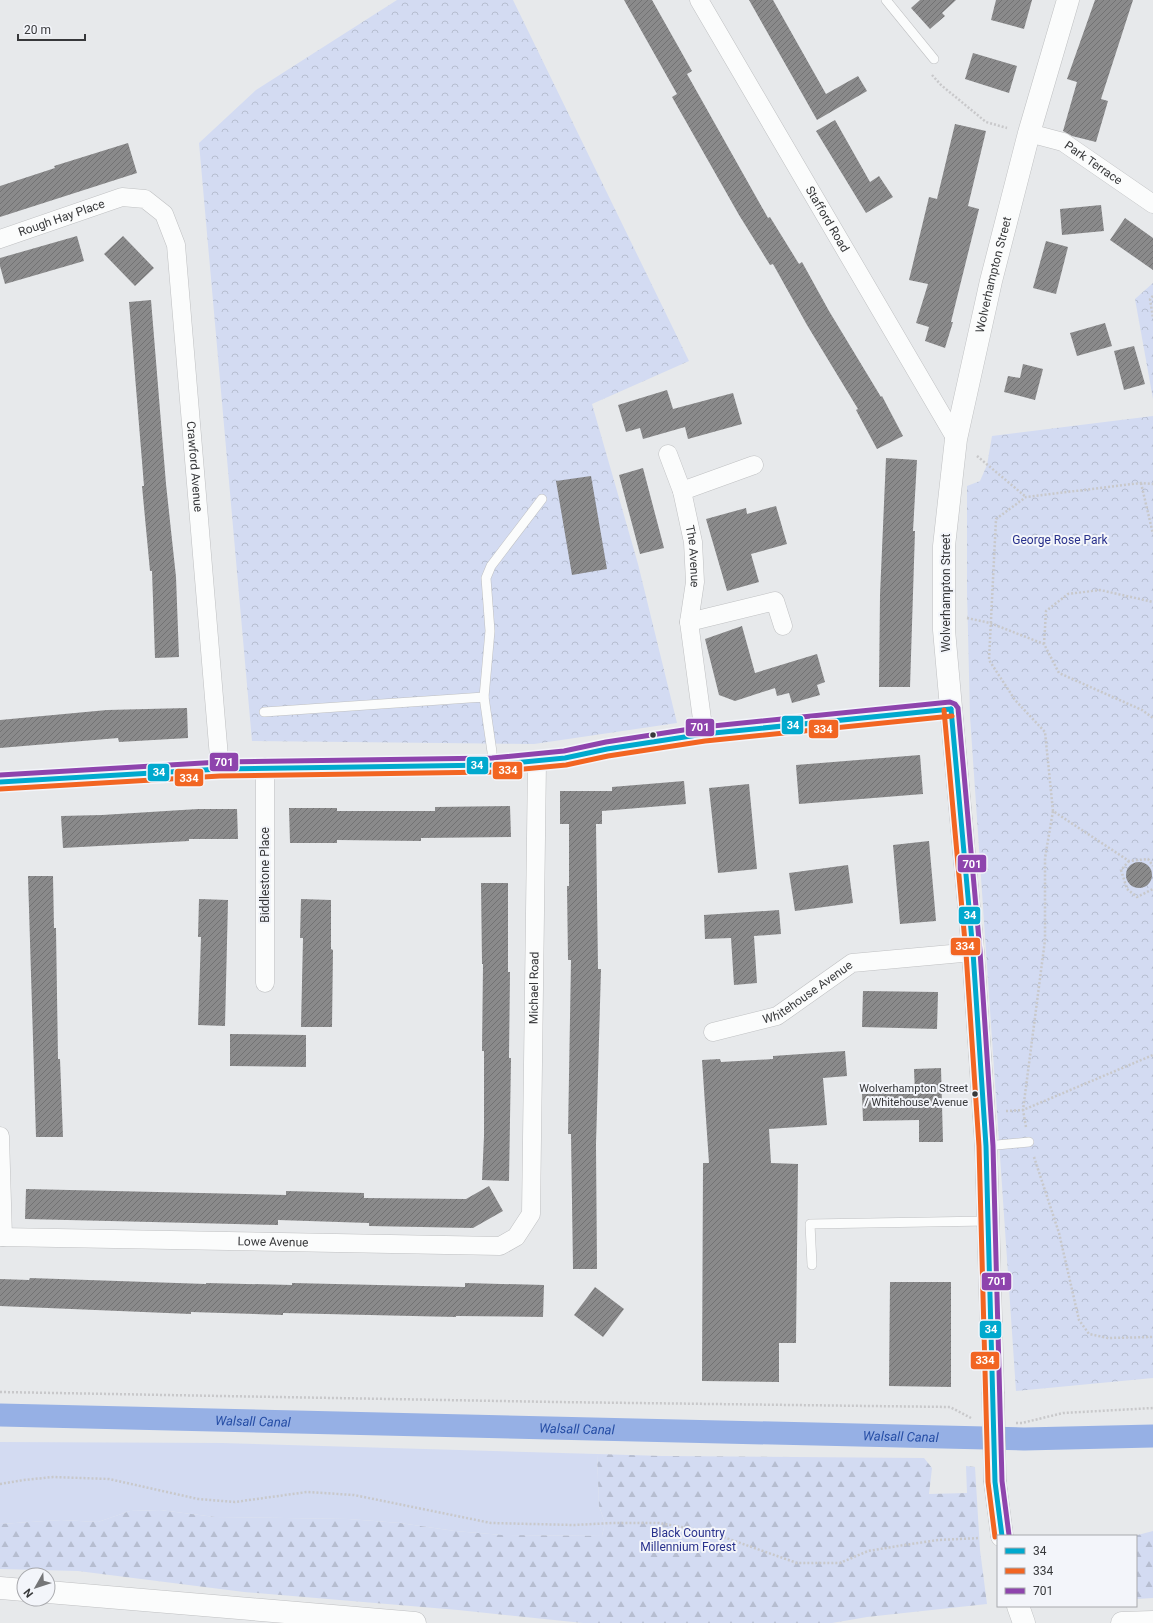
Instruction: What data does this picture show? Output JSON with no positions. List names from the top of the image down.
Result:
{
  "streets": {
    "main road": ["Wolverhampton Street"],
    "street": [
      "Park Terrace",
      "Rough Hay Place",
      "Stafford Road",
      "Crawford Avenue",
      "The Avenue",
      "Biddlestone Place",
      "Michael Road",
      "Whitehouse Avenue",
      "Lowe Avenue"
    ]
  },
  "crossings": [
    ["Park Terrace", "Wolverhampton Street"],
    ["Rough Hay Place", "Crawford Avenue"],
    ["Stafford Road", "Wolverhampton Street"],
    ["Wolverhampton Street", "Whitehouse Avenue"],
    ["Michael Road", "Lowe Avenue"]
  ],
  "water": ["Walsall Canal"],
  "parks": ["George Rose Park", "Black Country Millennium Forest"],
  "places": ["Wolverhampton Street / Whitehouse Avenue"],
  "lines": ["transit line 701", "transit line 34", "transit line 334"],
  "legend": ["34", "334", "701"],
  "scale_bar": "20 m",
  "north": "bottom left"
}
